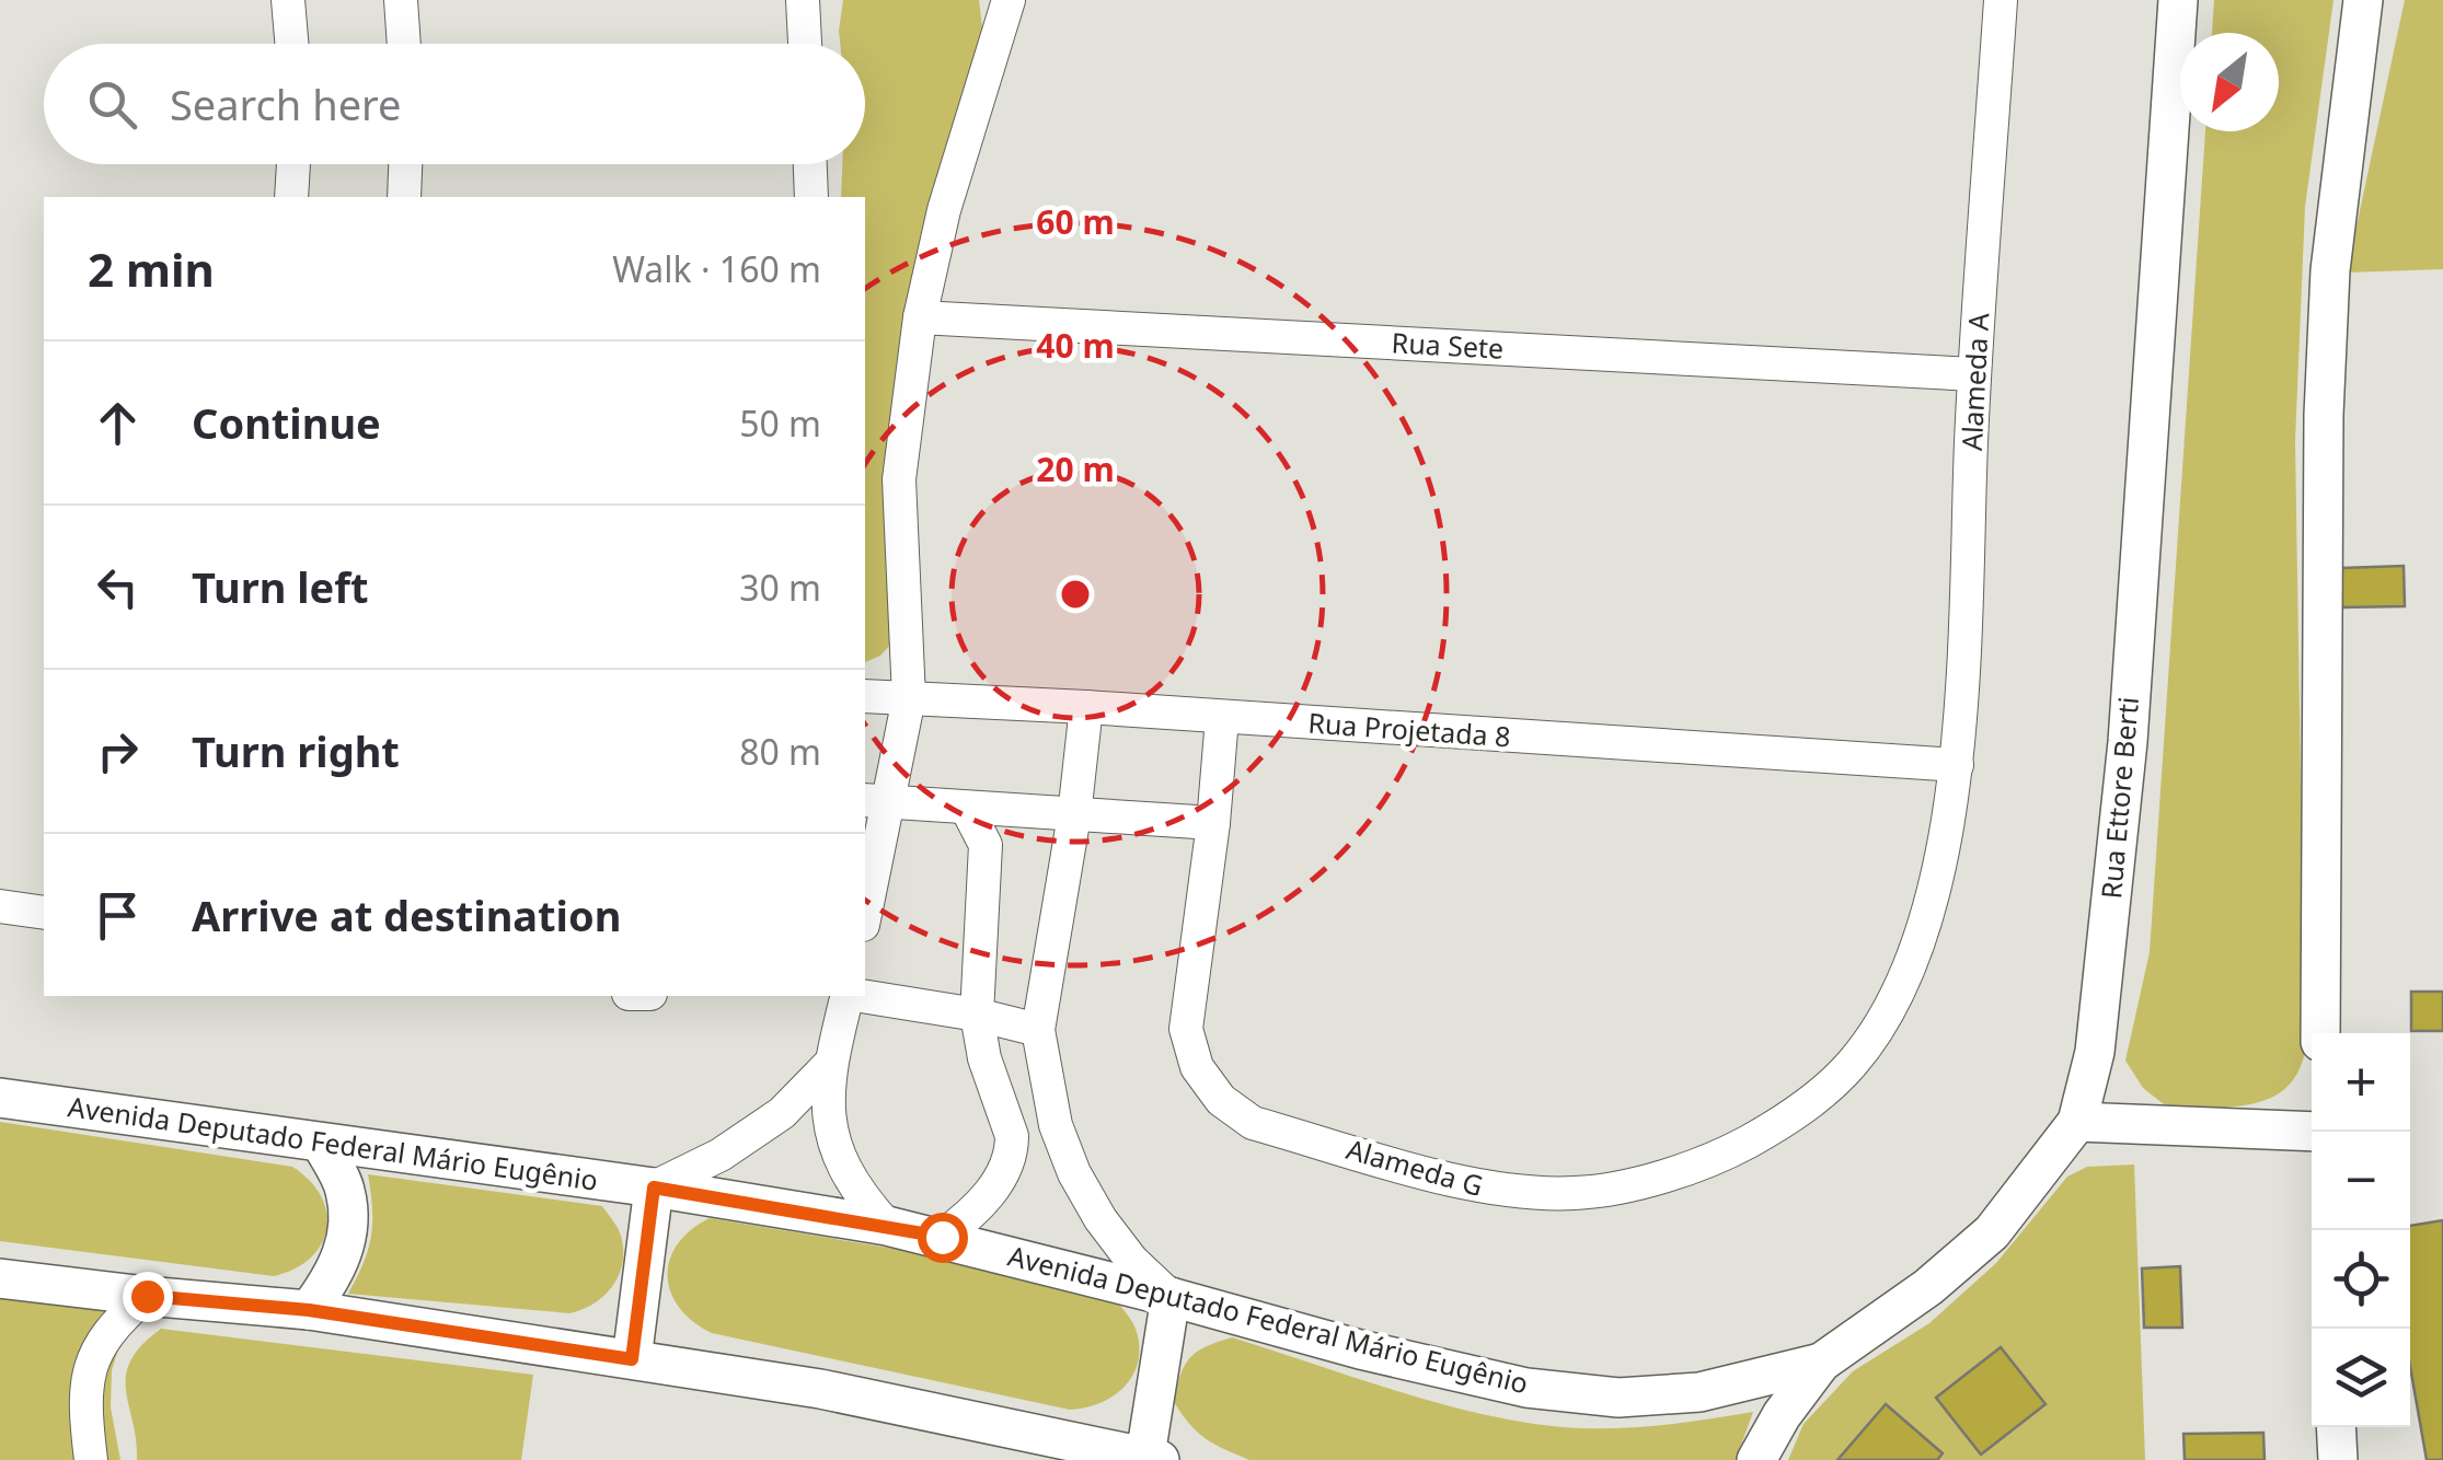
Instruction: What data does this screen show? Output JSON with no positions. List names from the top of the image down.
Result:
{
  "streets": {
    "street": [
      "Rua Sete",
      "Alameda A",
      "Rua Projetada 8",
      "Rua Ettore Berti",
      "Avenida Deputado Federal Mário Eugênio",
      "Alameda G"
    ]
  },
  "crossings": [
    ["Rua Sete", "Alameda A"],
    ["Alameda A", "Rua Projetada 8"],
    ["Alameda A", "Alameda G"],
    ["Rua Projetada 8", "Alameda G"],
    ["Rua Ettore Berti", "Avenida Deputado Federal Mário Eugênio"]
  ],
  "north": "bottom left",
  "page": {
    "search": "Search here",
    "heading": ["2 min", "Walk · 160 m"],
    "list": [
      ["Continue", "50 m"],
      ["Turn left", "30 m"],
      ["Turn right", "80 m"],
      "Arrive at destination"
    ],
    "map_buttons": ["+", "−"]
  },
  "rings": ["60 m", "40 m", "20 m"]
}
